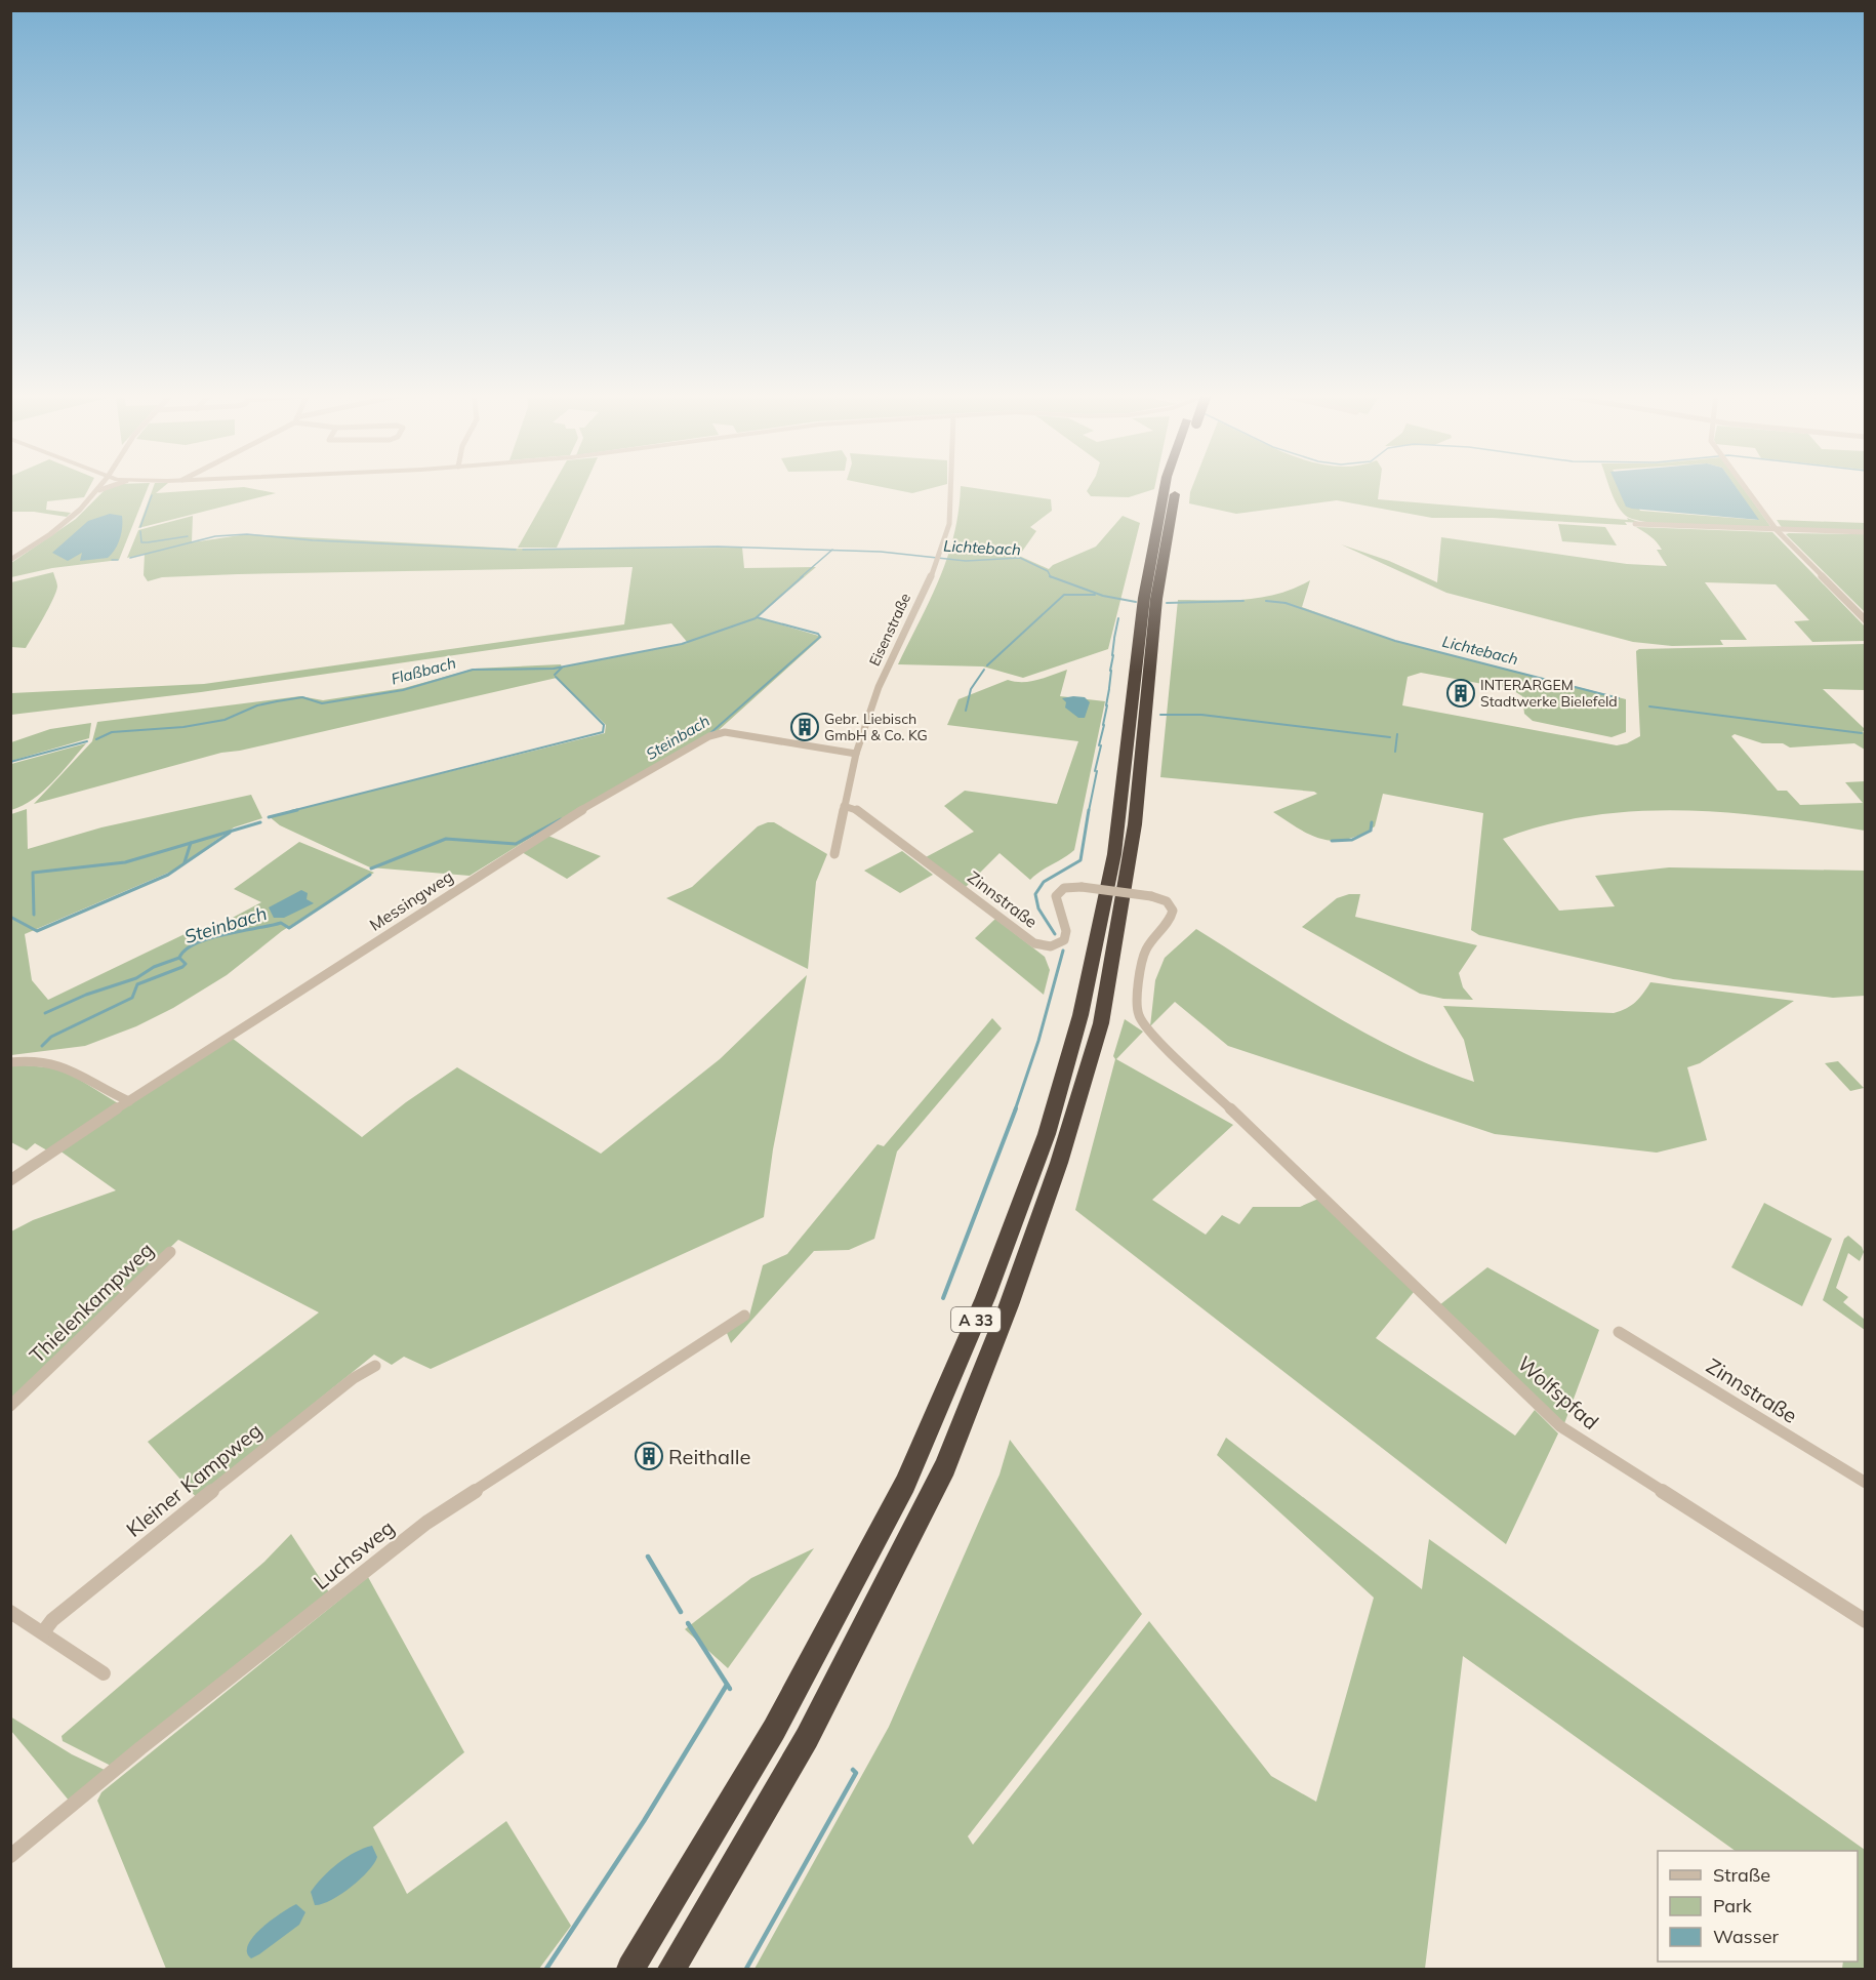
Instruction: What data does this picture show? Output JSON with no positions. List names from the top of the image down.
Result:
{
  "streets": {
    "highway": ["A 33"],
    "street": [
      "Eisenstraße",
      "Zinnstraße",
      "Messingweg",
      "Thielenkampweg",
      "Wolfspfad",
      "Kleiner Kampweg",
      "Luchsweg"
    ]
  },
  "crossings": [
    ["Eisenstraße", "Zinnstraße"],
    ["Eisenstraße", "Messingweg"],
    ["Zinnstraße", "Wolfspfad"]
  ],
  "water": ["Lichtebach", "Flaßbach", "Steinbach"],
  "places": {
    "building": ["INTERARGEM Stadtwerke Bielefeld", "Gebr. Liebisch GmbH & Co. KG", "Reithalle"]
  },
  "legend": ["Straße", "Park", "Wasser"]
}
